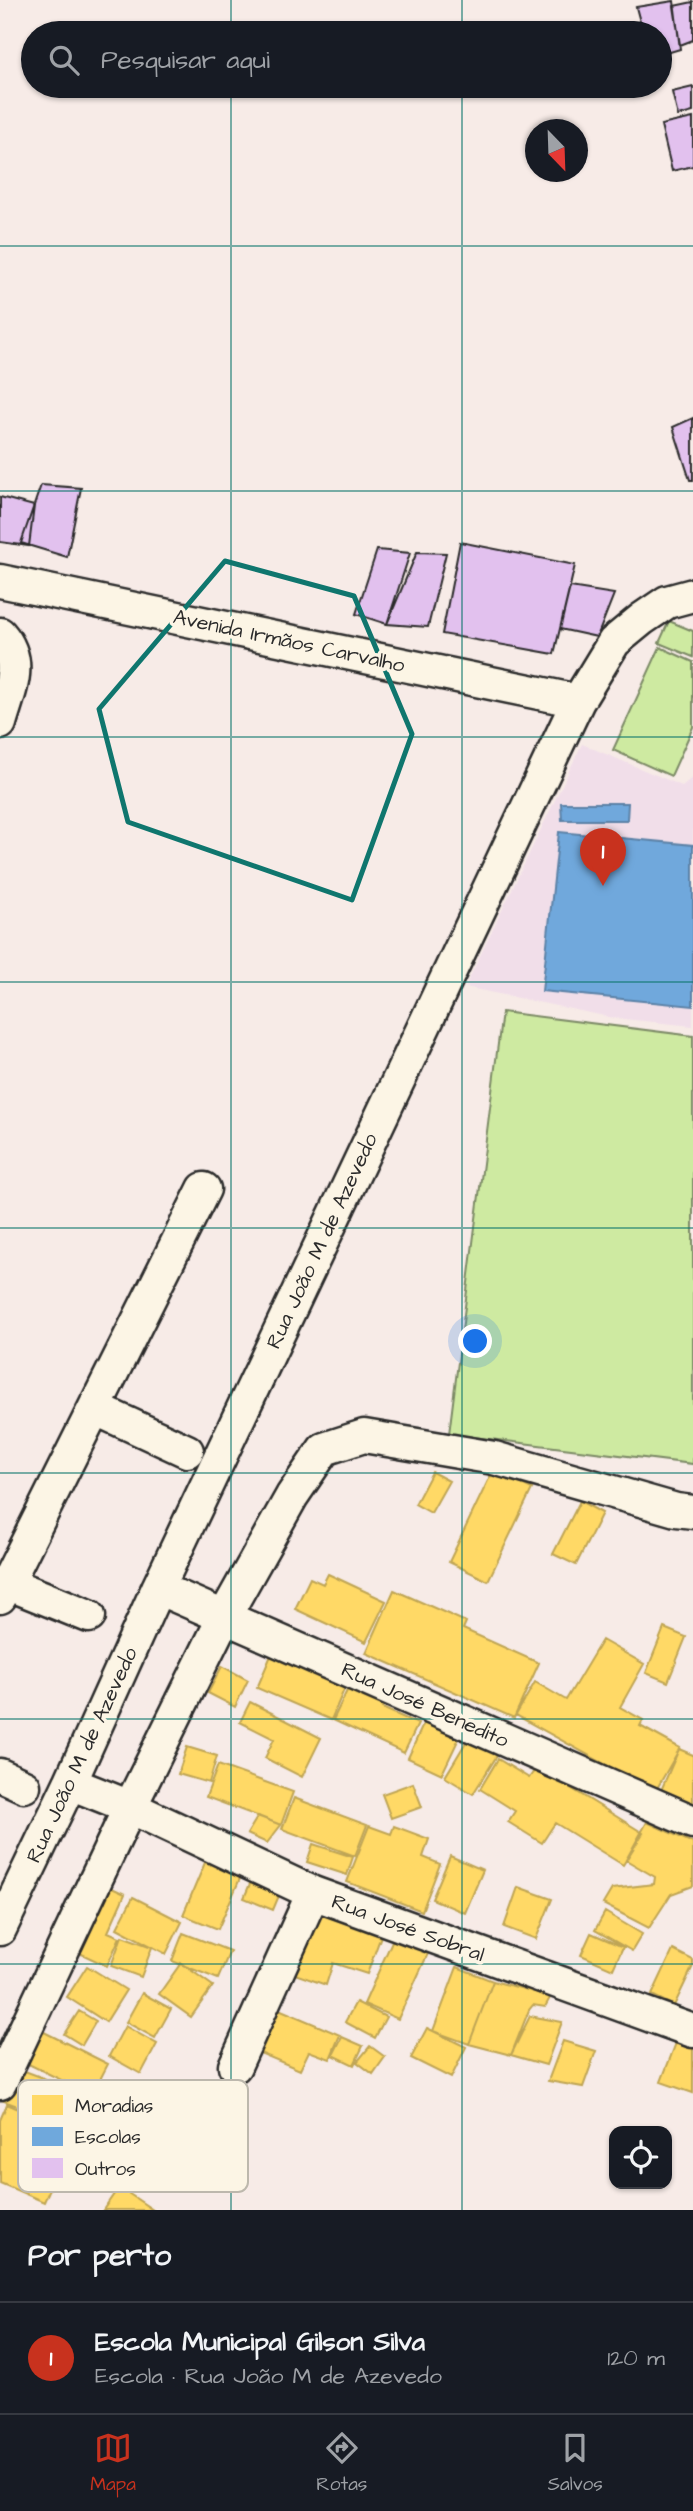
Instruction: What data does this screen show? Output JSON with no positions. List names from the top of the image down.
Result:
{
  "streets": {
    "street": [
      "Avenida Irmãos Carvalho",
      "Rua João M de Azevedo",
      "Rua José Benedito",
      "Rua José Sobral"
    ]
  },
  "crossings": [
    ["Avenida Irmãos Carvalho", "Rua João M de Azevedo"],
    ["Rua João M de Azevedo", "Rua José Benedito"],
    ["Rua João M de Azevedo", "Rua José Sobral"]
  ],
  "legend": ["Moradias", "Escolas", "Outros"],
  "north": "bottom right",
  "page": {
    "search": "Pesquisar aqui",
    "pins": "1",
    "heading": "Por perto",
    "list": [
      {
        "mark": "1",
        "name": "Escola Municipal Gilson Silva",
        "note": "Escola · Rua João M de Azevedo",
        "value": "120 m"
      }
    ],
    "nav": ["Mapa", "Rotas", "Salvos"]
  }
}
